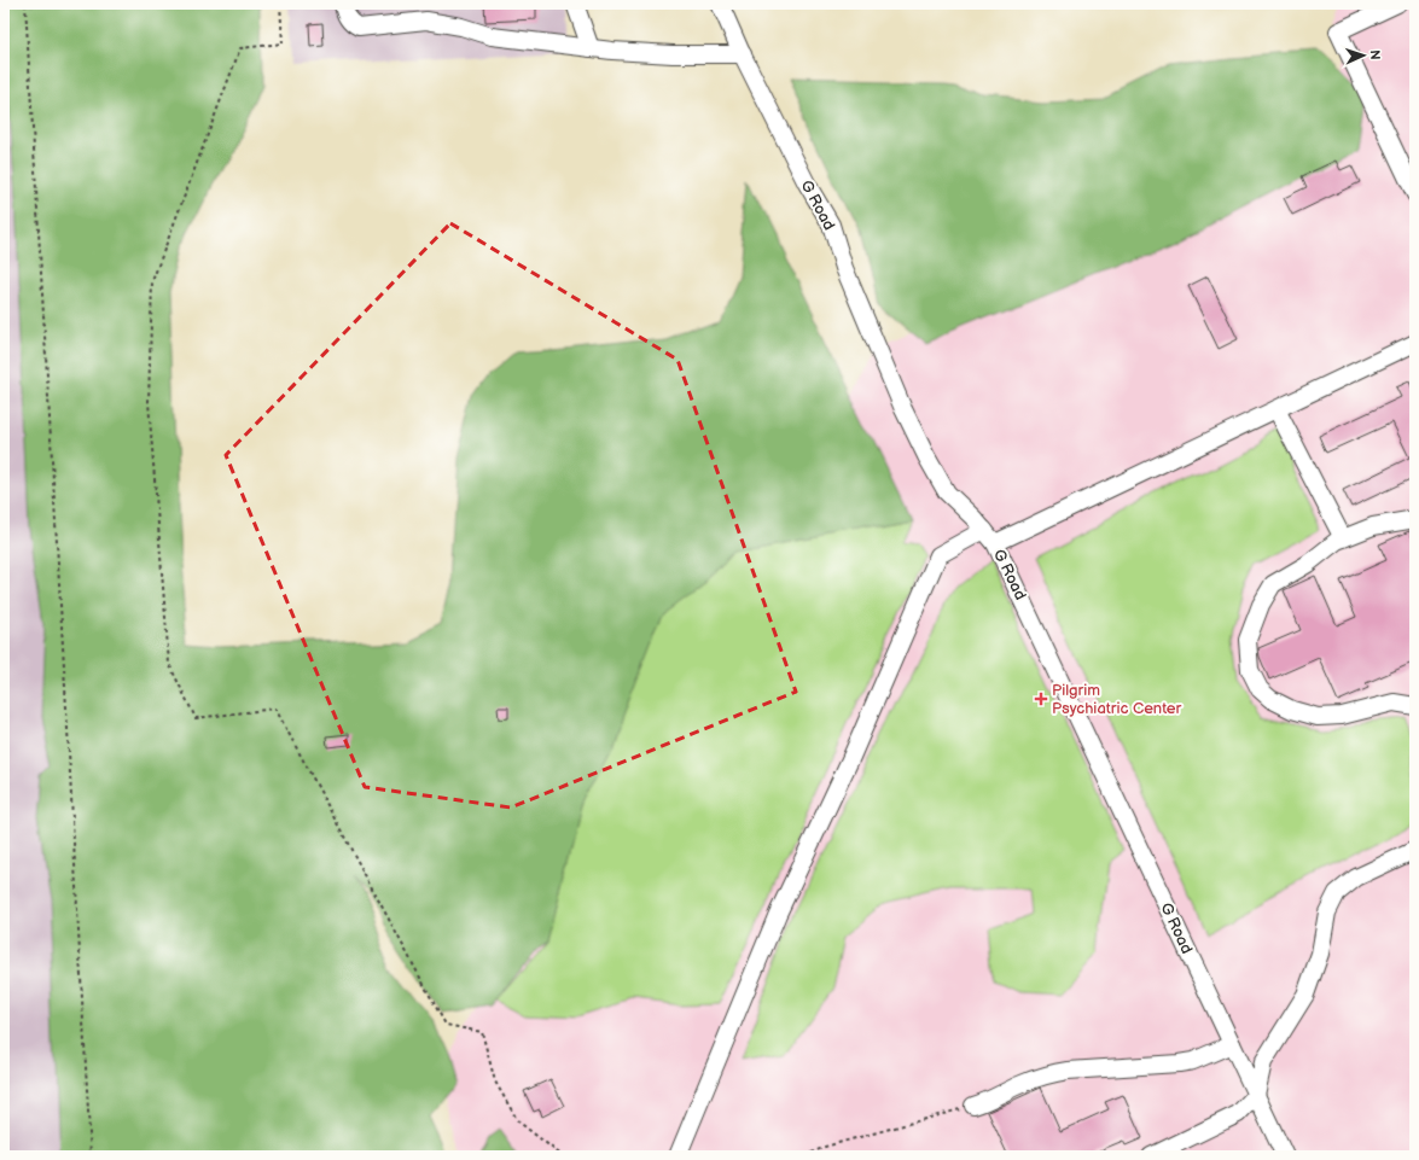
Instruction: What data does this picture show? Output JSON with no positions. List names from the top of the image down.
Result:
{
  "streets": {
    "street": ["G Road"]
  },
  "places": {
    "health": ["Pilgrim Psychiatric Center"]
  },
  "north": "right"
}
